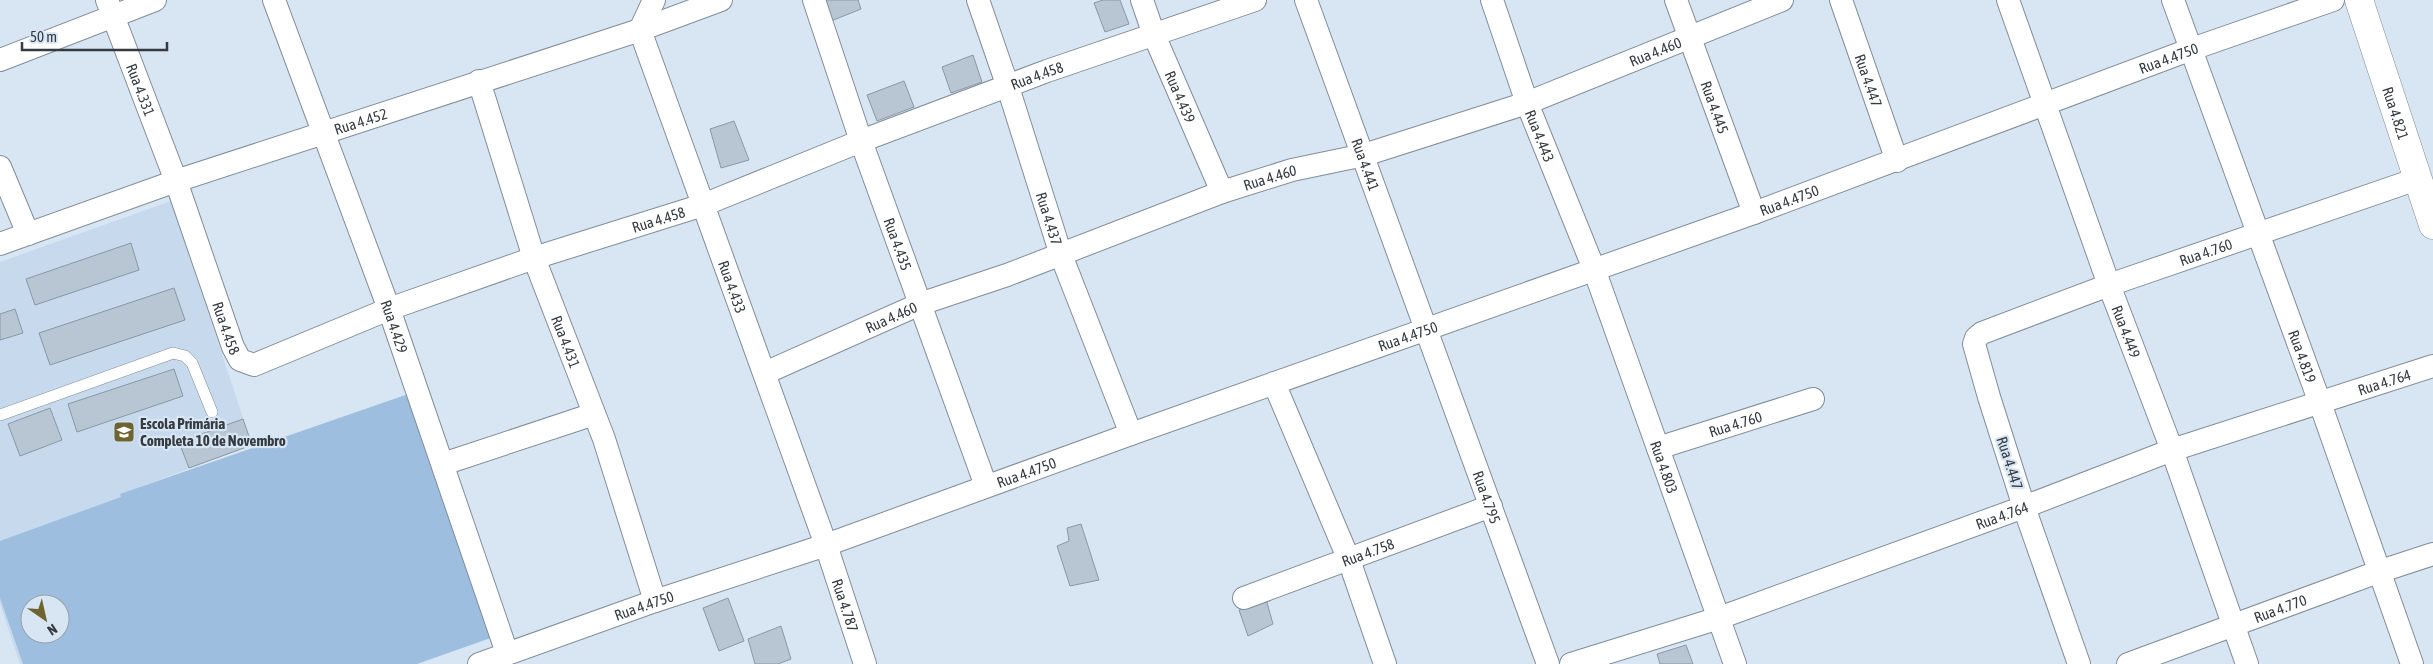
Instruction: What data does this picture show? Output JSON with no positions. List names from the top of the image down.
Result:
{
  "streets": {
    "street": [
      "Rua 4.460",
      "Rua 4.4750",
      "Rua 4.458",
      "Rua 4.447",
      "Rua 4.331",
      "Rua 4.439",
      "Rua 4.445",
      "Rua 4.821",
      "Rua 4.452",
      "Rua 4.443",
      "Rua 4.441",
      "Rua 4.437",
      "Rua 4.435",
      "Rua 4.760",
      "Rua 4.433",
      "Rua 4.429",
      "Rua 4.449",
      "Rua 4.431",
      "Rua 4.819",
      "Rua 4.764",
      "Rua 4.803",
      "Rua 4.795",
      "Rua 4.758",
      "Rua 4.787",
      "Rua 4.770"
    ]
  },
  "crossings": [
    ["Rua 4.460", "Rua 4.439"],
    ["Rua 4.460", "Rua 4.445"],
    ["Rua 4.460", "Rua 4.443"],
    ["Rua 4.460", "Rua 4.441"],
    ["Rua 4.460", "Rua 4.437"],
    ["Rua 4.460", "Rua 4.435"],
    ["Rua 4.460", "Rua 4.433"],
    ["Rua 4.4750", "Rua 4.447"],
    ["Rua 4.4750", "Rua 4.445"],
    ["Rua 4.4750", "Rua 4.443"],
    ["Rua 4.4750", "Rua 4.441"],
    ["Rua 4.4750", "Rua 4.437"],
    ["Rua 4.4750", "Rua 4.435"],
    ["Rua 4.4750", "Rua 4.433"],
    ["Rua 4.4750", "Rua 4.429"],
    ["Rua 4.4750", "Rua 4.449"],
    ["Rua 4.4750", "Rua 4.431"],
    ["Rua 4.4750", "Rua 4.819"],
    ["Rua 4.4750", "Rua 4.803"],
    ["Rua 4.4750", "Rua 4.795"],
    ["Rua 4.4750", "Rua 4.787"],
    ["Rua 4.458", "Rua 4.331"],
    ["Rua 4.458", "Rua 4.439"],
    ["Rua 4.458", "Rua 4.452"],
    ["Rua 4.458", "Rua 4.437"],
    ["Rua 4.458", "Rua 4.435"],
    ["Rua 4.458", "Rua 4.433"],
    ["Rua 4.458", "Rua 4.429"],
    ["Rua 4.458", "Rua 4.431"],
    ["Rua 4.447", "Rua 4.760"],
    ["Rua 4.447", "Rua 4.764"],
    ["Rua 4.331", "Rua 4.452"],
    ["Rua 4.821", "Rua 4.760"],
    ["Rua 4.452", "Rua 4.433"],
    ["Rua 4.452", "Rua 4.429"],
    ["Rua 4.452", "Rua 4.431"],
    ["Rua 4.443", "Rua 4.803"],
    ["Rua 4.441", "Rua 4.795"],
    ["Rua 4.760", "Rua 4.449"],
    ["Rua 4.760", "Rua 4.819"],
    ["Rua 4.760", "Rua 4.803"],
    ["Rua 4.433", "Rua 4.787"],
    ["Rua 4.449", "Rua 4.764"],
    ["Rua 4.449", "Rua 4.770"],
    ["Rua 4.819", "Rua 4.764"],
    ["Rua 4.819", "Rua 4.770"],
    ["Rua 4.764", "Rua 4.803"],
    ["Rua 4.795", "Rua 4.758"]
  ],
  "places": {
    "school or university": ["Escola Primária Completa 10 de Novembro"]
  },
  "scale_bar": "50 m",
  "north": "bottom right"
}
